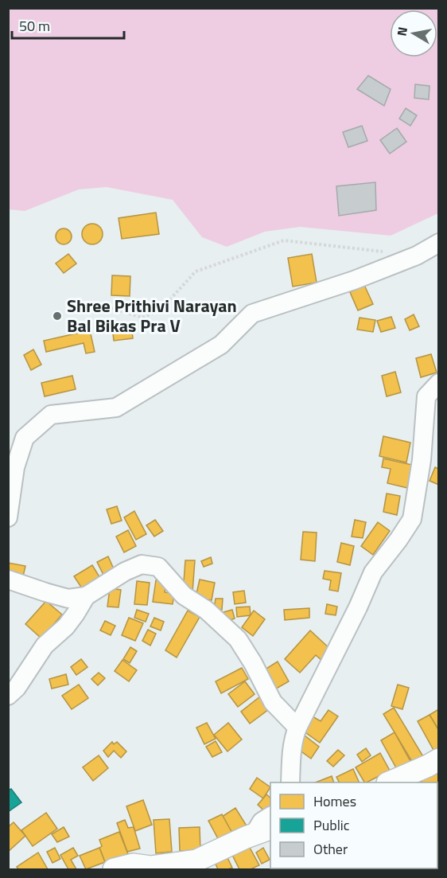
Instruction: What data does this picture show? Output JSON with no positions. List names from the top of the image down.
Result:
{
  "places": ["Shree Prithivi Narayan Bal Bikas Pra V"],
  "legend": ["Homes", "Public", "Other"],
  "scale_bar": "50 m",
  "north": "left"
}
